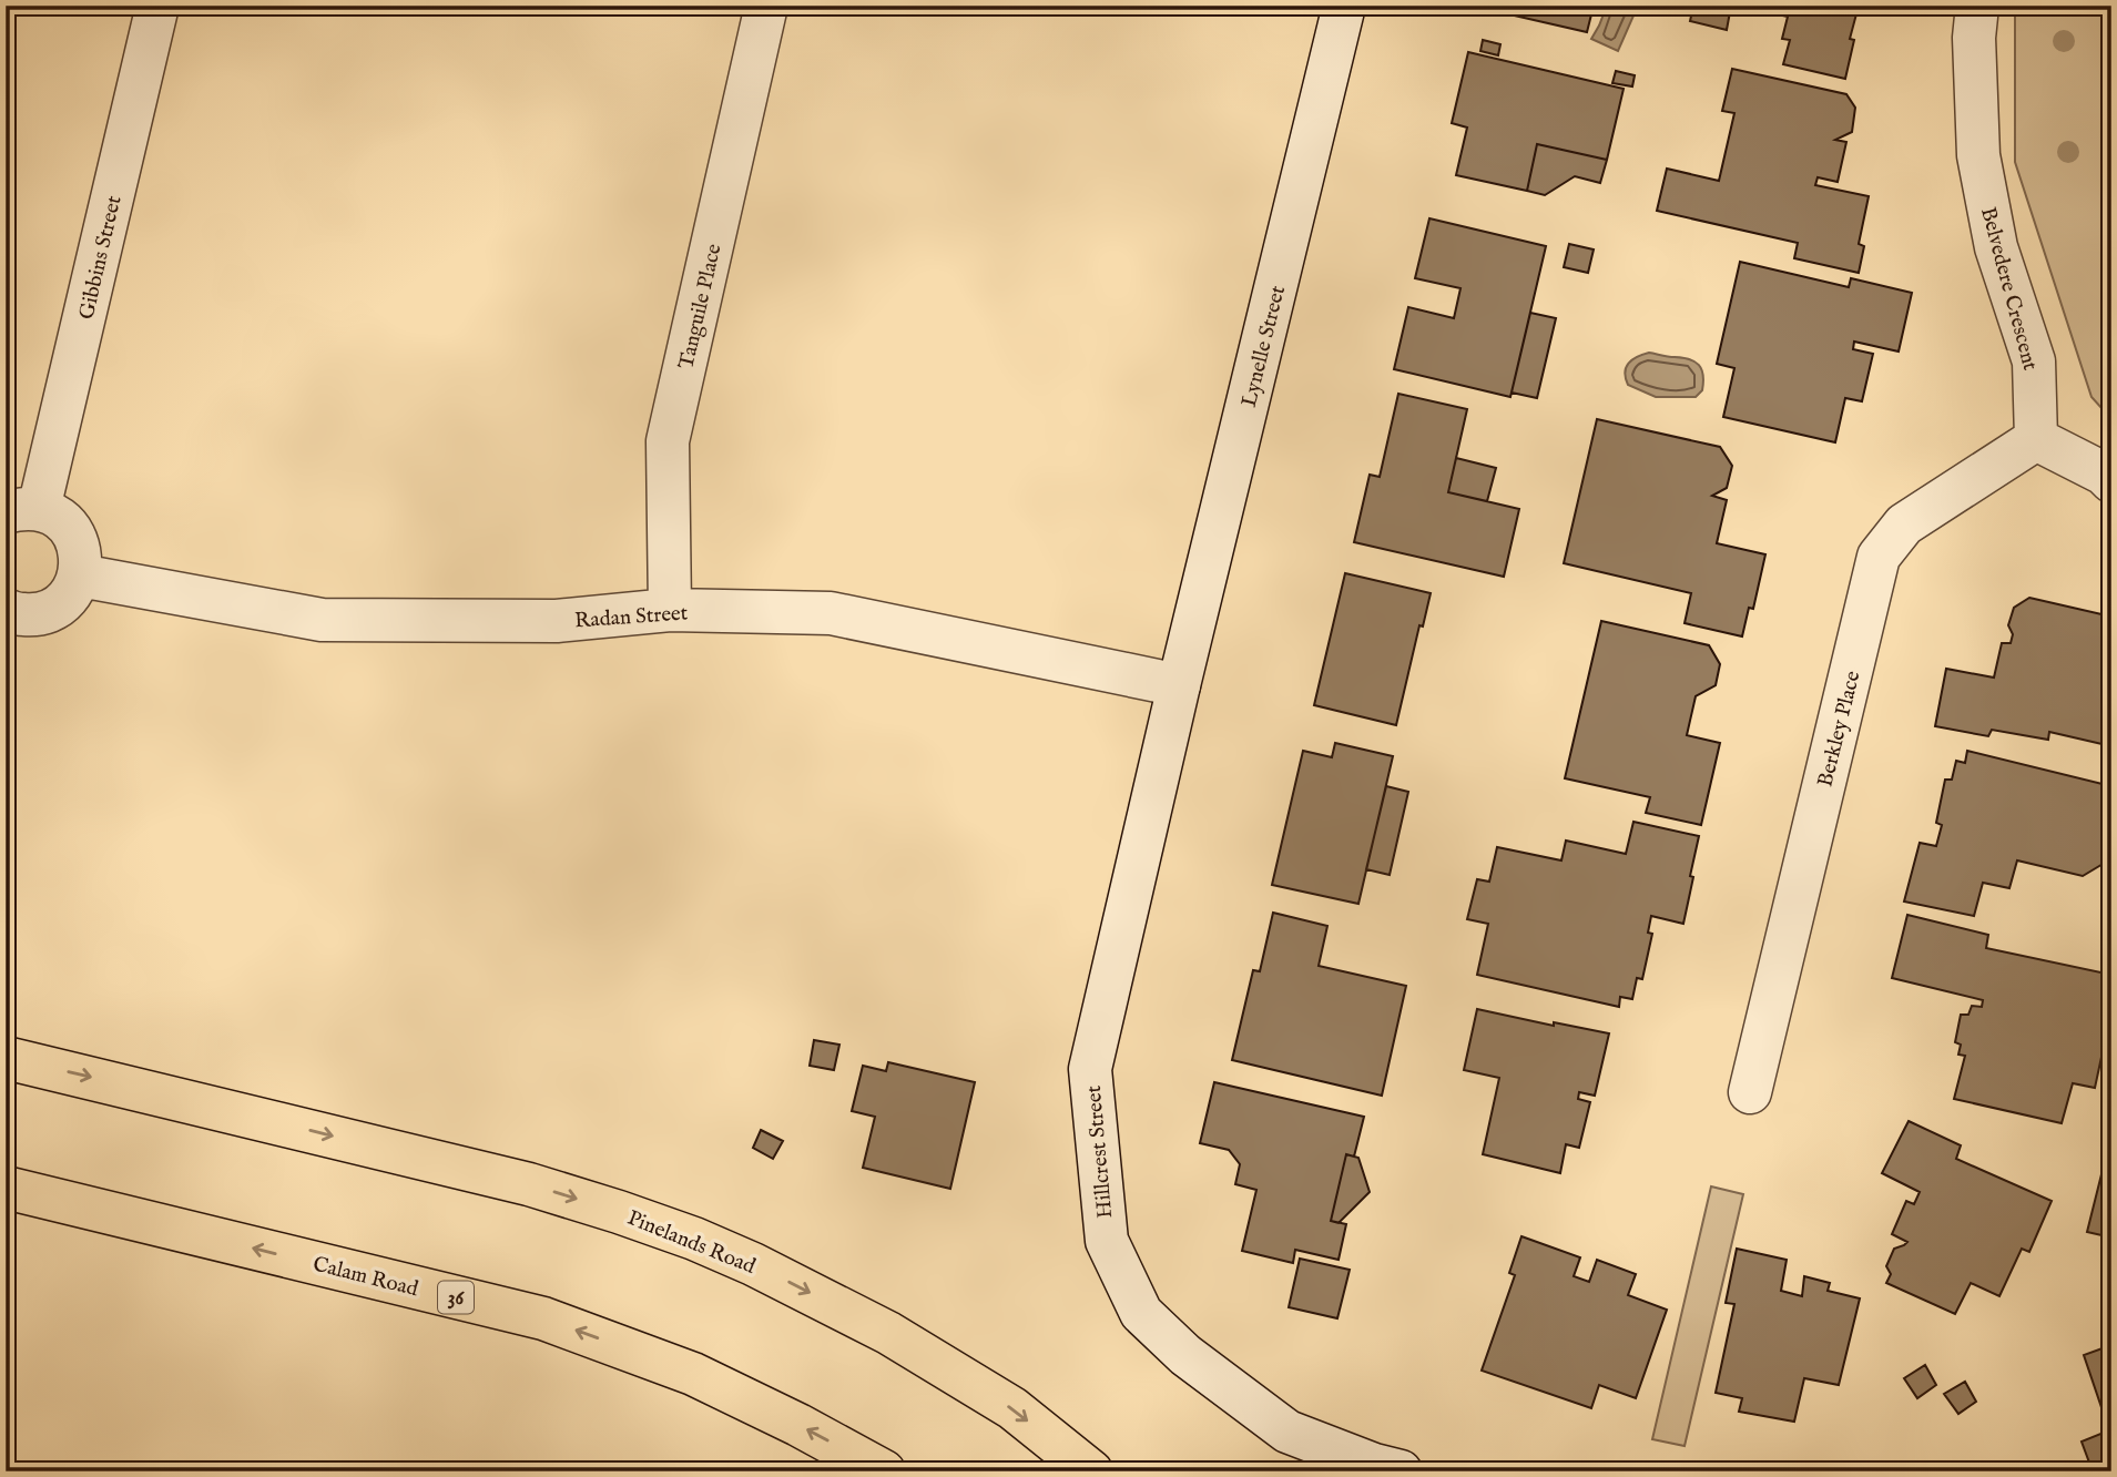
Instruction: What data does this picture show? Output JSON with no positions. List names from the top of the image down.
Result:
{
  "streets": {
    "main road": ["Pinelands Road", "Calam Road", "36"],
    "street": [
      "Gibbins Street",
      "Belvedere Crescent",
      "Tanguile Place",
      "Lynelle Street",
      "Radan Street",
      "Berkley Place",
      "Hillcrest Street"
    ]
  },
  "crossings": [
    ["Belvedere Crescent", "Berkley Place"],
    ["Tanguile Place", "Radan Street"],
    ["Lynelle Street", "Radan Street"],
    ["Lynelle Street", "Hillcrest Street"],
    ["Radan Street", "Hillcrest Street"]
  ],
  "one_way": ["Pinelands Road", "Calam Road"]
}
